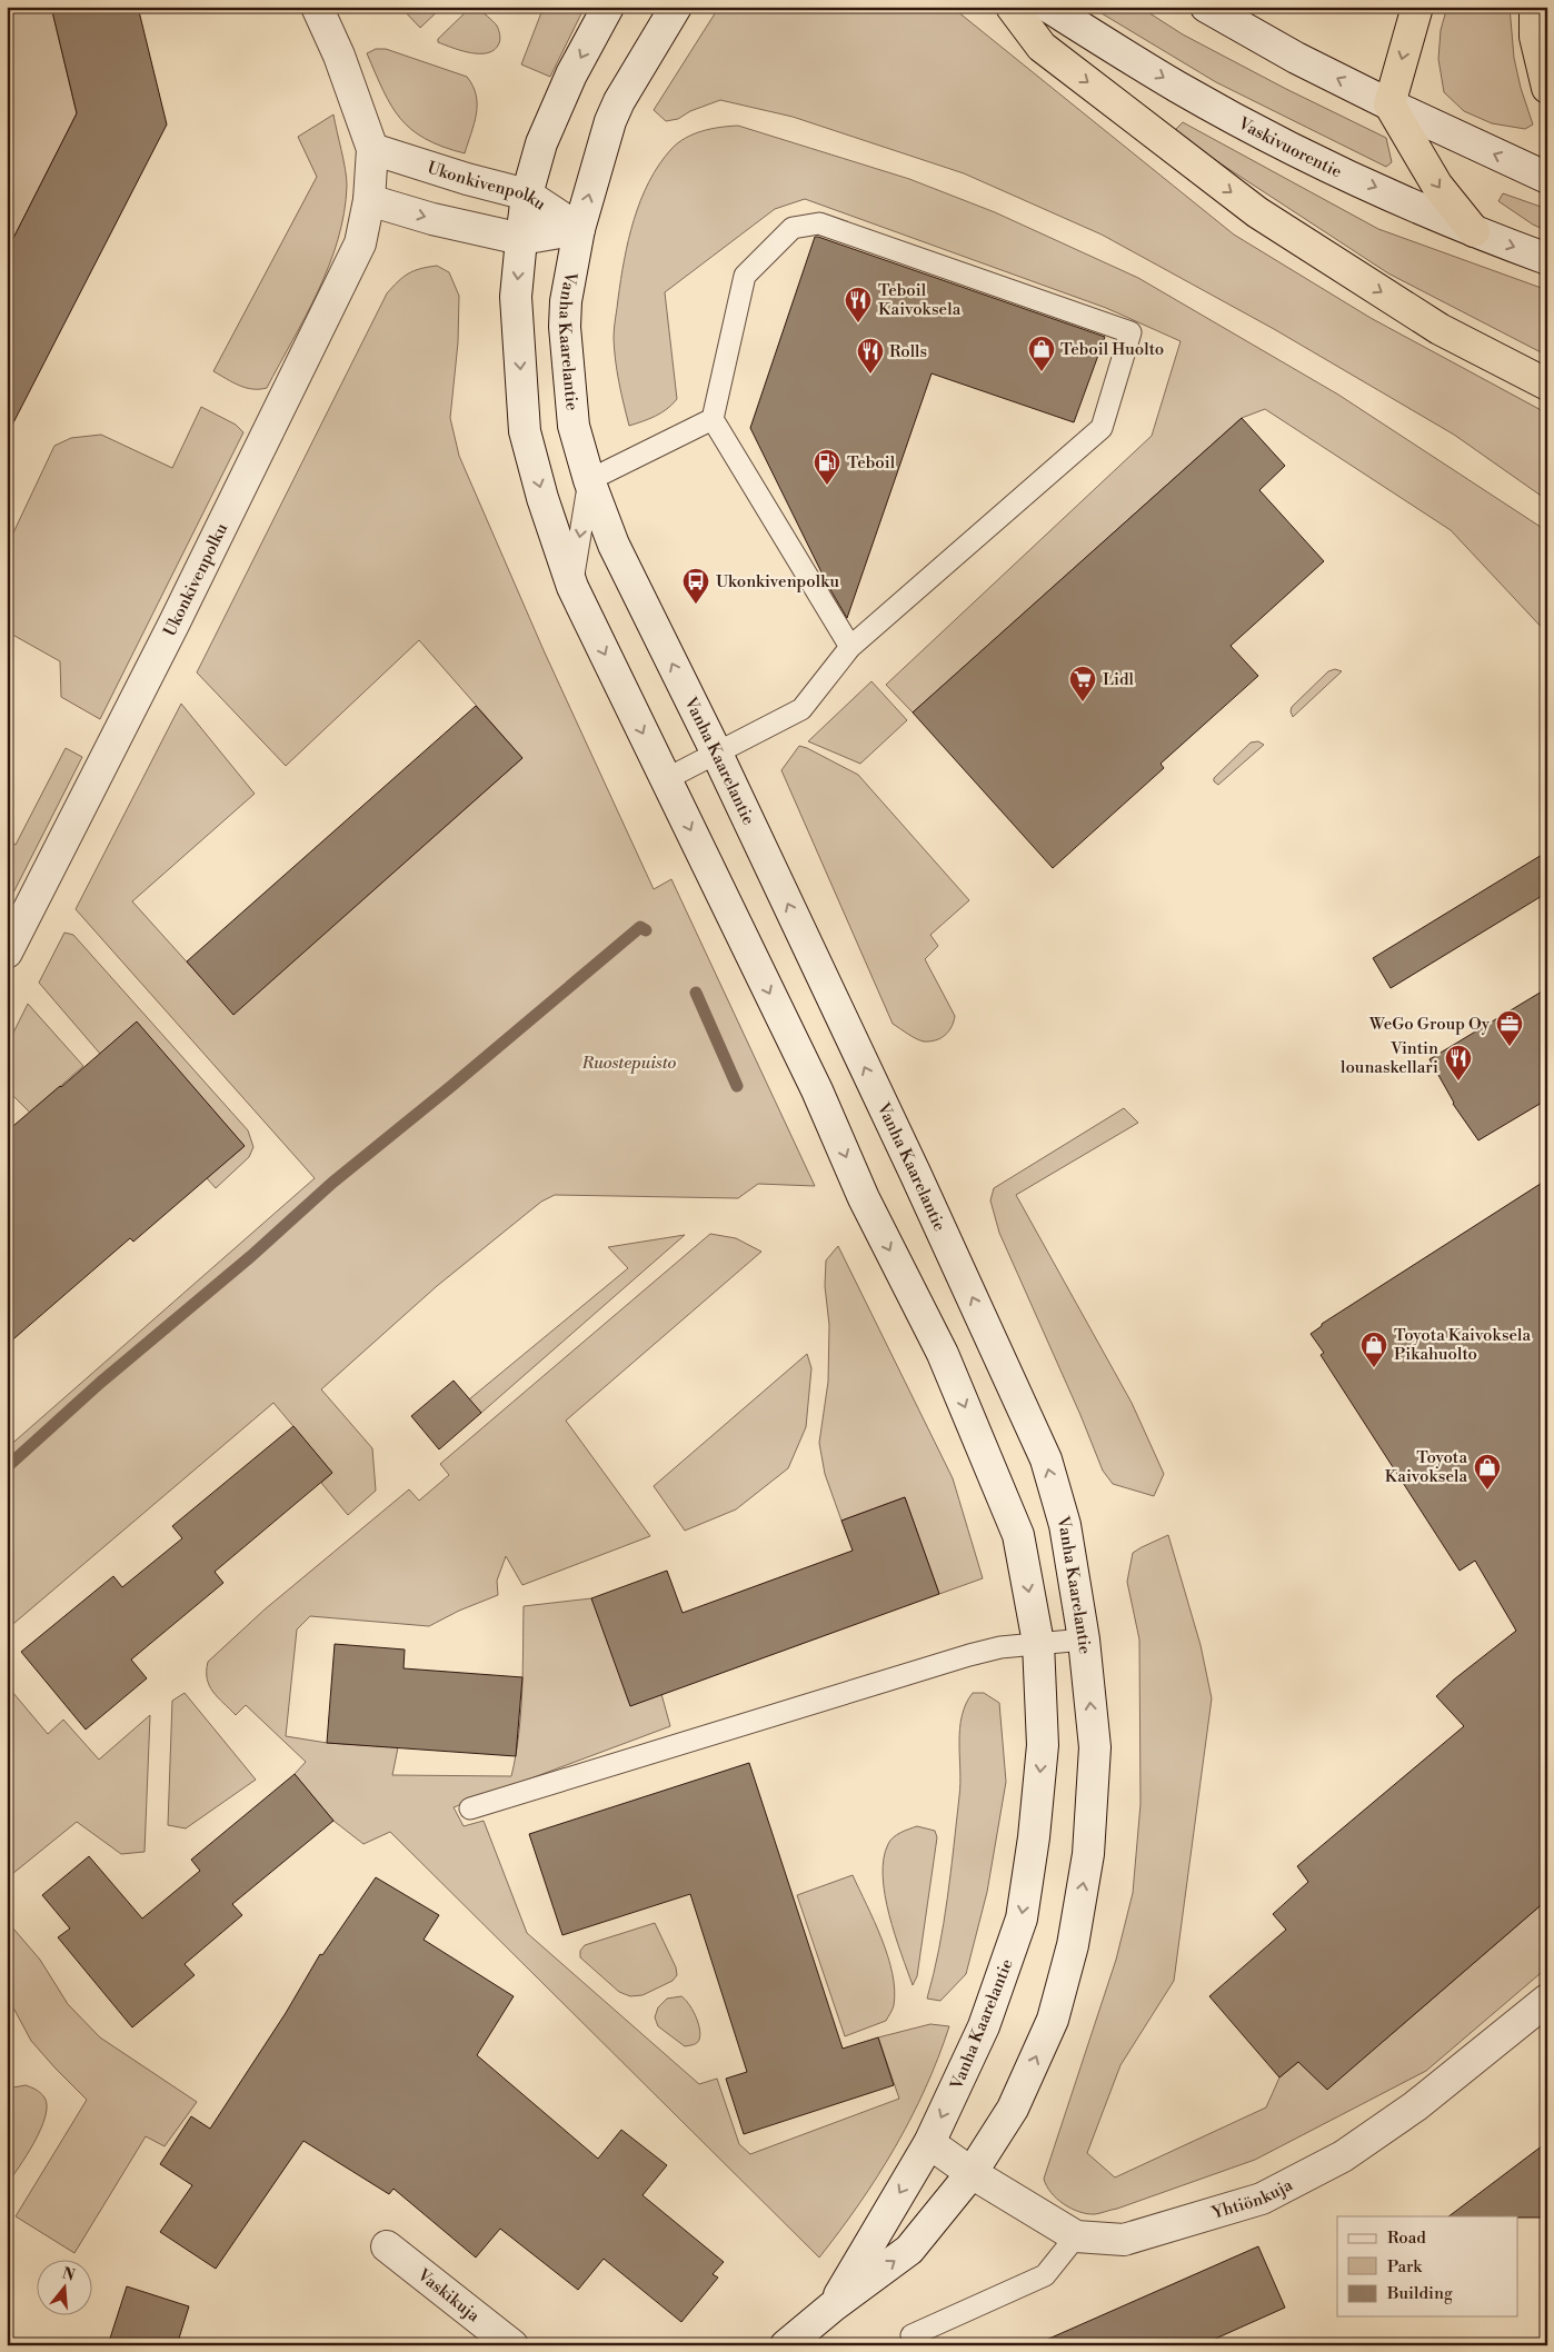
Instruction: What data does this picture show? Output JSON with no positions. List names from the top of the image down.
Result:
{
  "streets": {
    "main road": [
      "Vaskivuorentie",
      "Ukonkivenpolku",
      "Vanha Kaarelantie",
      "Yhtiönkuja",
      "Vaskikuja"
    ]
  },
  "crossings": [
    ["Ukonkivenpolku", "Vanha Kaarelantie"],
    ["Vanha Kaarelantie", "Yhtiönkuja"]
  ],
  "parks": ["Ruostepuisto"],
  "places": {
    "restaurant": ["Teboil Kaivoksela", "Rolls", "Vintin lounaskellari"],
    "shop": ["Teboil Huolto", "Toyota Kaivoksela Pikahuolto", "Toyota Kaivoksela"],
    "fuel station": ["Teboil"],
    "bus stop": ["Ukonkivenpolku"],
    "supermarket": ["Lidl"],
    "office": ["WeGo Group Oy"]
  },
  "legend": ["Road", "Park", "Building"],
  "north": "top"
}
